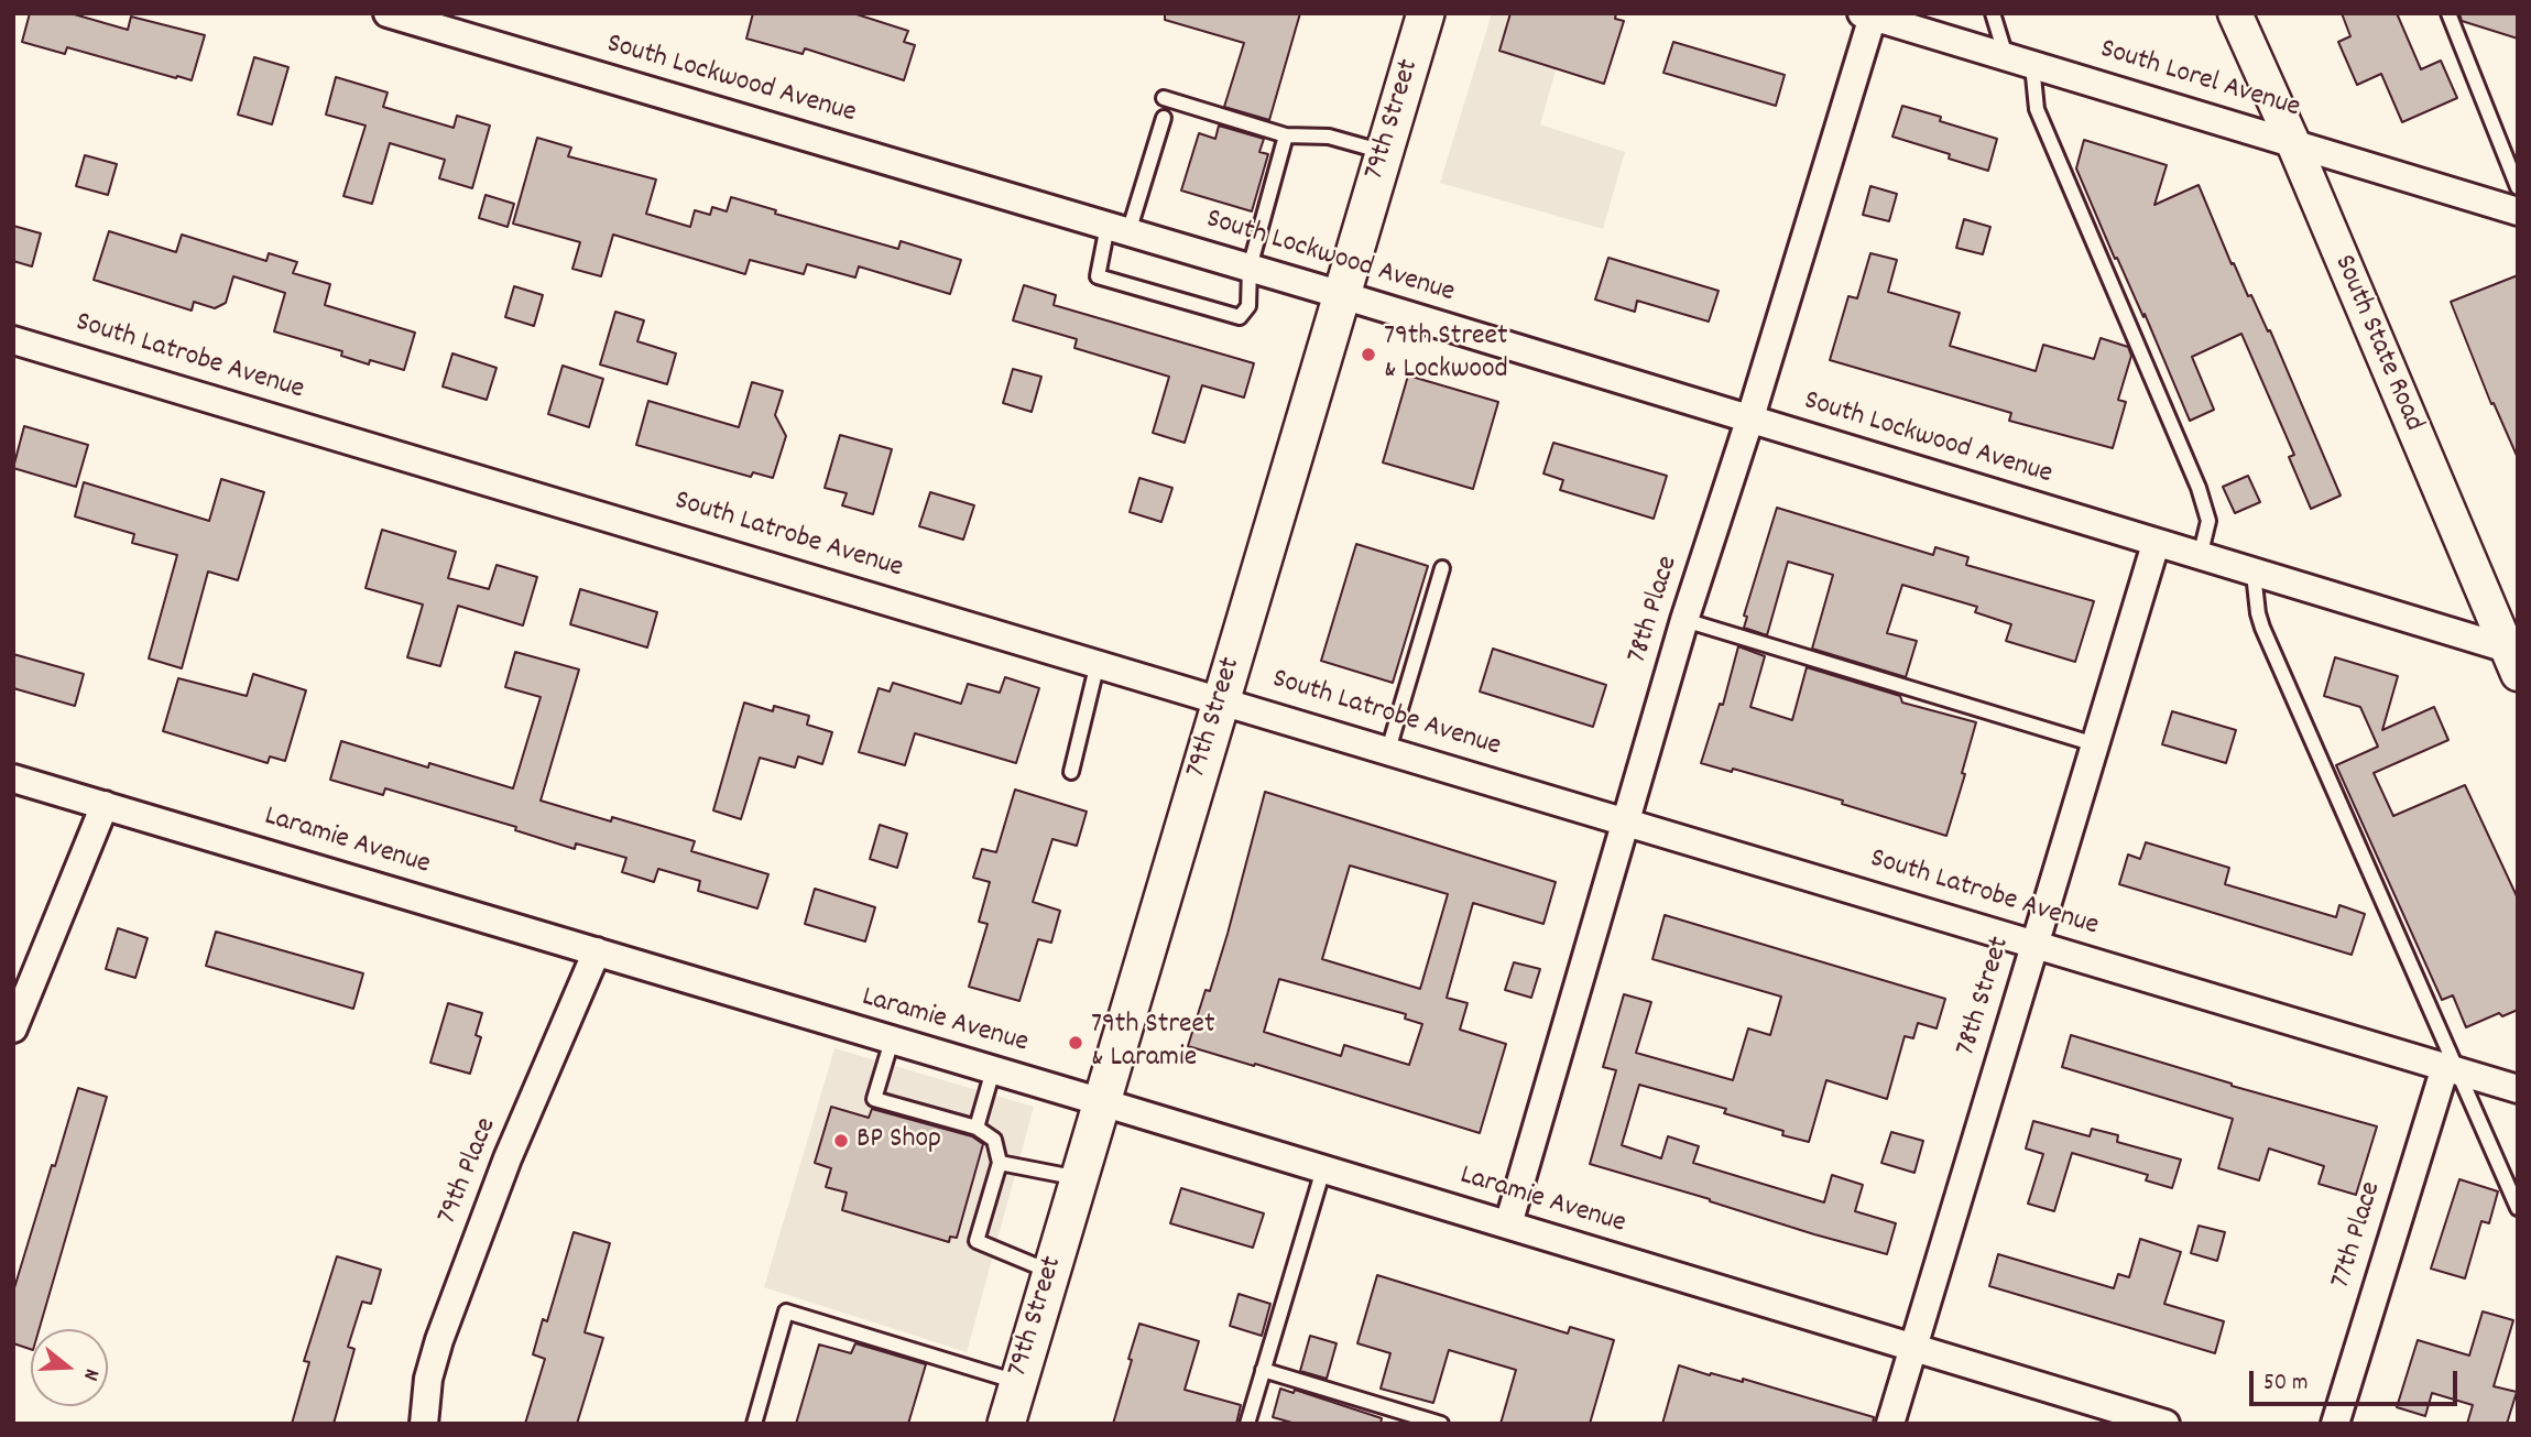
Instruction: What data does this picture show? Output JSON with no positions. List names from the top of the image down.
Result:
{
  "streets": {
    "main road": ["79th Street"],
    "street": [
      "South Lockwood Avenue",
      "South Lorel Avenue",
      "South State Road",
      "South Latrobe Avenue",
      "78th Place",
      "Laramie Avenue",
      "78th Street",
      "79th Place",
      "77th Place"
    ]
  },
  "crossings": [
    ["South Lockwood Avenue", "79th Street"],
    ["South Lockwood Avenue", "South State Road"],
    ["South Lockwood Avenue", "78th Place"],
    ["South Lockwood Avenue", "78th Street"],
    ["South Lorel Avenue", "South State Road"],
    ["South Lorel Avenue", "78th Place"],
    ["79th Street", "South Latrobe Avenue"],
    ["79th Street", "Laramie Avenue"],
    ["South Latrobe Avenue", "78th Place"],
    ["South Latrobe Avenue", "78th Street"],
    ["South Latrobe Avenue", "77th Place"],
    ["78th Place", "Laramie Avenue"],
    ["Laramie Avenue", "78th Street"],
    ["Laramie Avenue", "79th Place"]
  ],
  "places": ["79th Street & Lockwood", "79th Street & Laramie", "BP Shop"],
  "scale_bar": "50 m",
  "north": "right"
}
